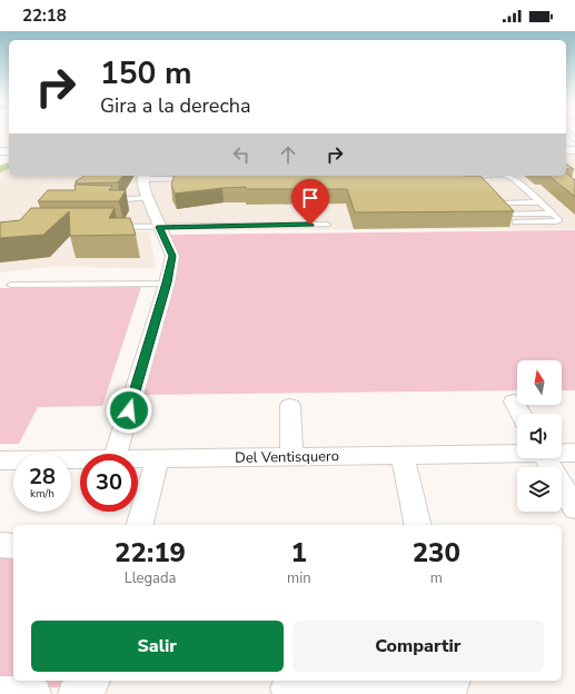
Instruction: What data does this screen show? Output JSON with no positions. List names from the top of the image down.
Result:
{
  "streets": {
    "street": ["Del Ventisquero"]
  },
  "north": "top",
  "page": {
    "status": "22:18",
    "turn": ["150 m", "Gira a la derecha"],
    "speed": "28 km/h",
    "limit": "30",
    "eta": [
      "22:19",
      "Llegada",
      "1",
      "min",
      "230",
      "m"
    ],
    "buttons": ["Salir", "Compartir"]
  }
}
